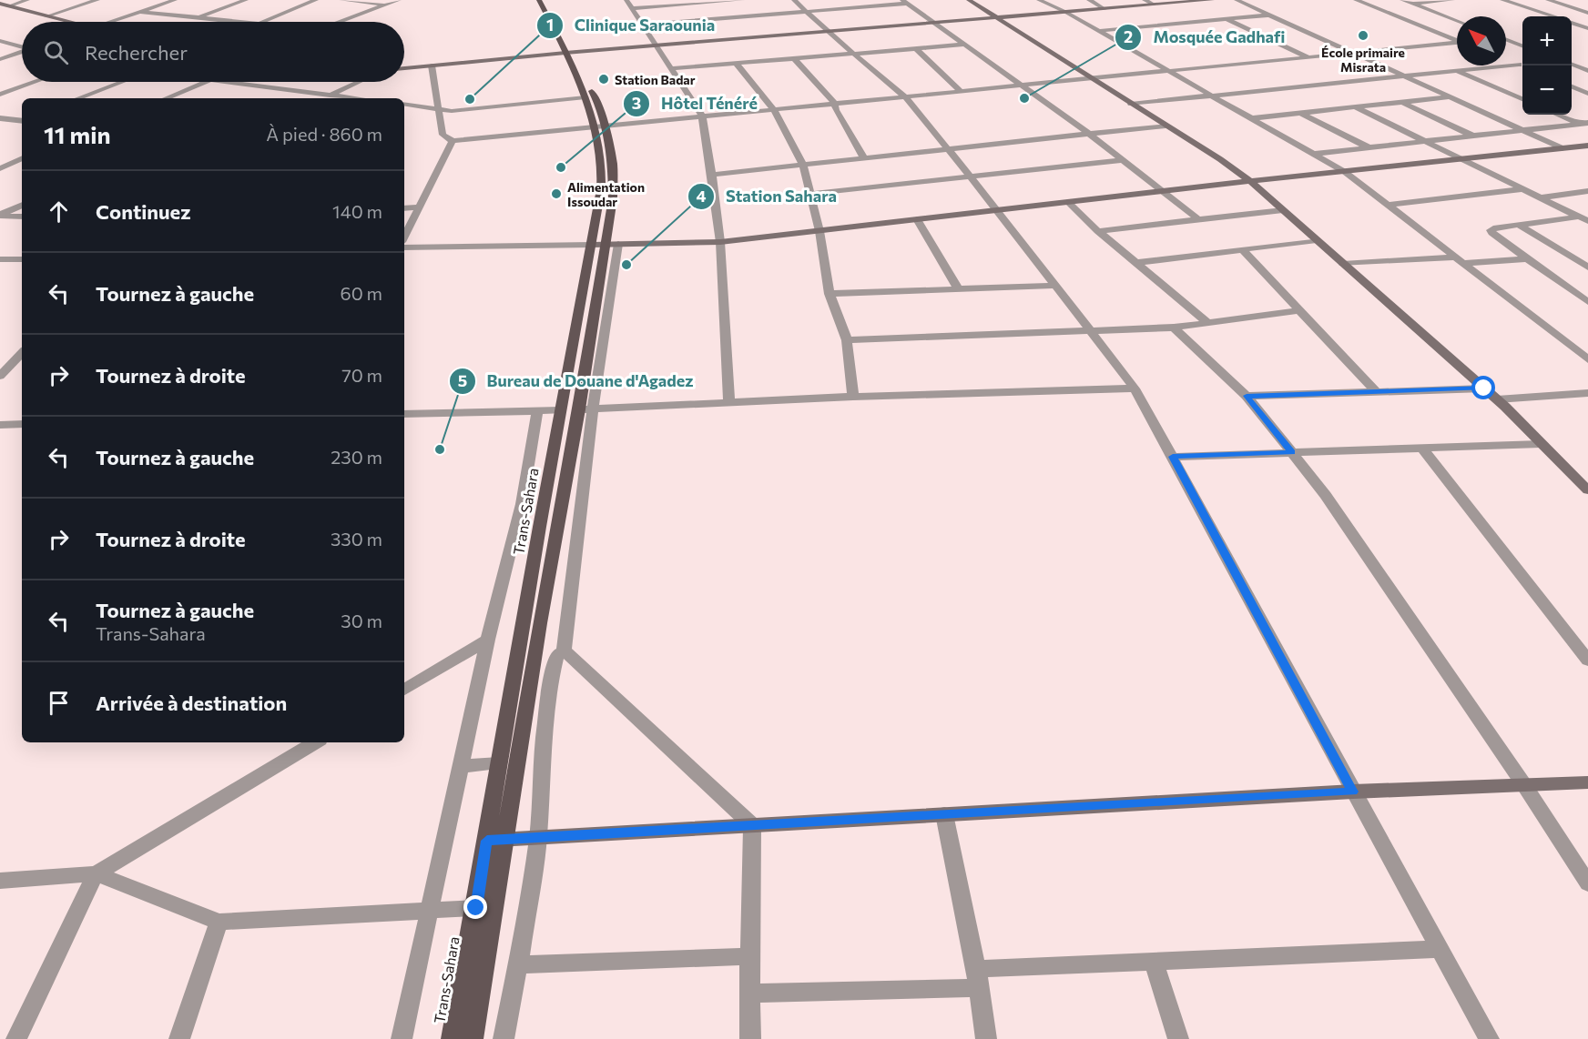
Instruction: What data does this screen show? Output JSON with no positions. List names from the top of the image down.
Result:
{
  "streets": {
    "main road": ["Trans-Sahara"]
  },
  "places": [
    "École primaire Misrata",
    "Station Badar",
    "Mosquée Gadhafi",
    "Clinique Saraounia",
    "Hôtel Ténéré",
    "Alimentation Issoudar",
    "Station Sahara",
    "Bureau de Douane d'Agadez"
  ],
  "north": "top left",
  "page": {
    "map_buttons": ["+", "−"],
    "search": "Rechercher",
    "heading": ["11 min", "À pied · 860 m"],
    "list": [
      ["Continuez", "140 m"],
      ["Tournez à gauche", "60 m"],
      ["Tournez à droite", "70 m"],
      ["Tournez à gauche", "230 m"],
      ["Tournez à droite", "330 m"],
      ["Tournez à gauche", "Trans-Sahara", "30 m"],
      "Arrivée à destination"
    ]
  }
}
